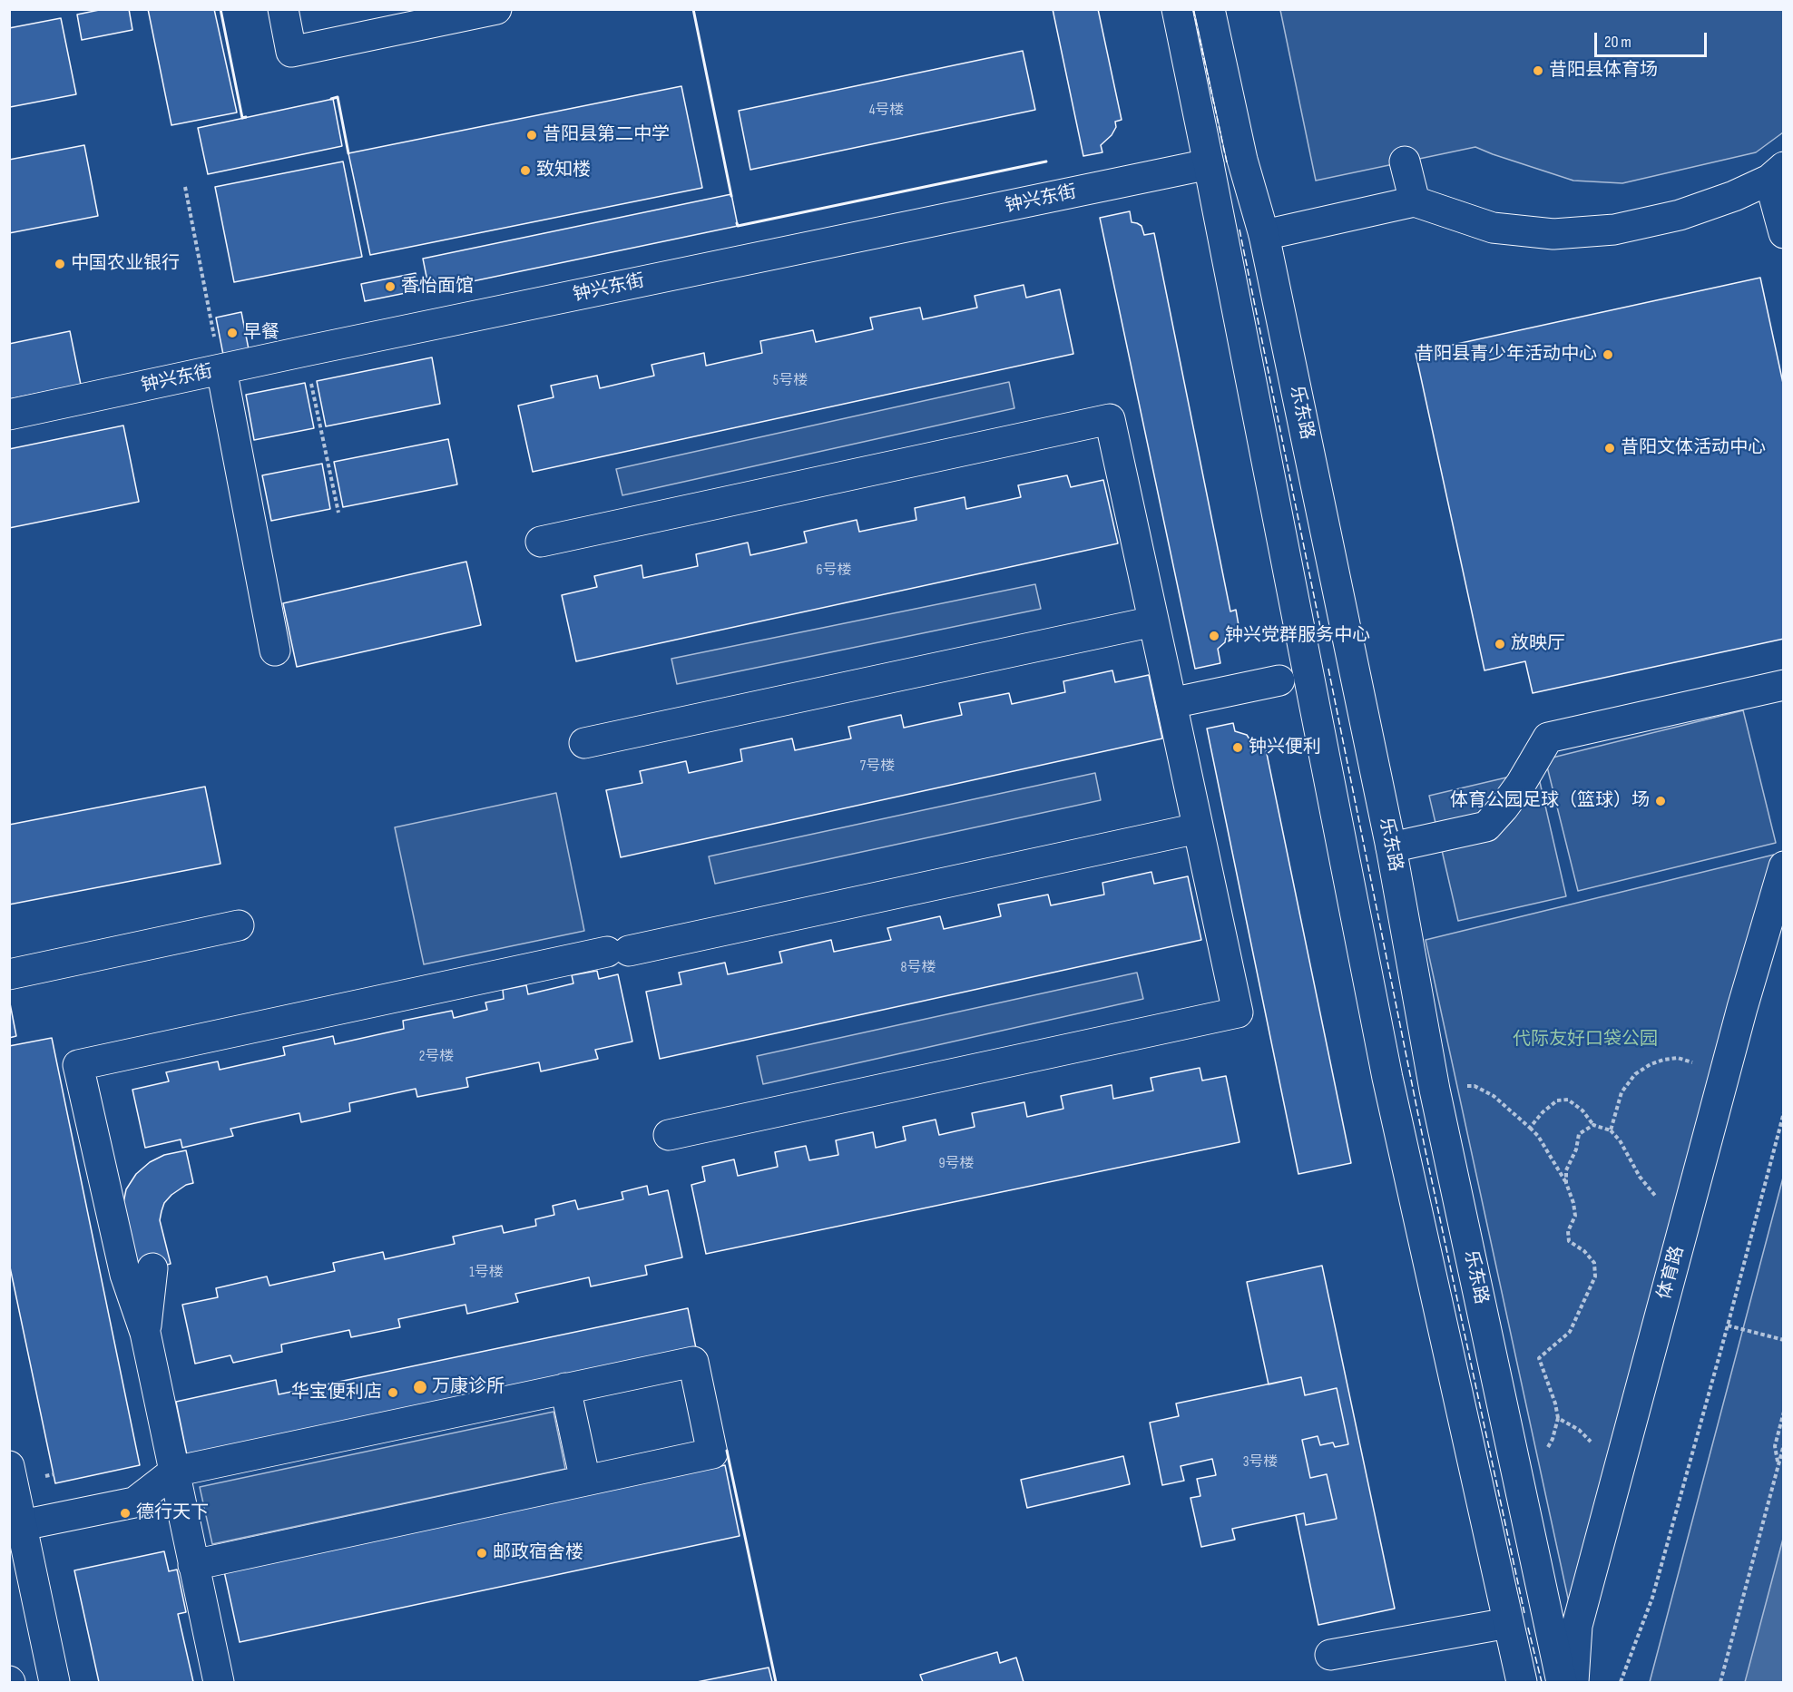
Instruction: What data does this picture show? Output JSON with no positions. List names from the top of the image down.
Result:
{
  "streets": {
    "main road": ["钟兴东街", "乐东路", "体育路"]
  },
  "parks": ["代际友好口袋公园"],
  "places": [
    "昔阳县体育场",
    "昔阳县第二中学",
    "致知楼",
    "中国农业银行",
    "香怡面馆",
    "早餐",
    "昔阳县青少年活动中心",
    "昔阳文体活动中心",
    "钟兴党群服务中心",
    "放映厅",
    "钟兴便利",
    "体育公园足球（篮球）场",
    "万康诊所",
    "华宝便利店",
    "德行天下",
    "邮政宿舍楼"
  ],
  "house_numbers": [
    "4号楼",
    "5号楼",
    "6号楼",
    "7号楼",
    "8号楼",
    "2号楼",
    "9号楼",
    "1号楼",
    "3号楼"
  ],
  "scale_bar": "20 m"
}
